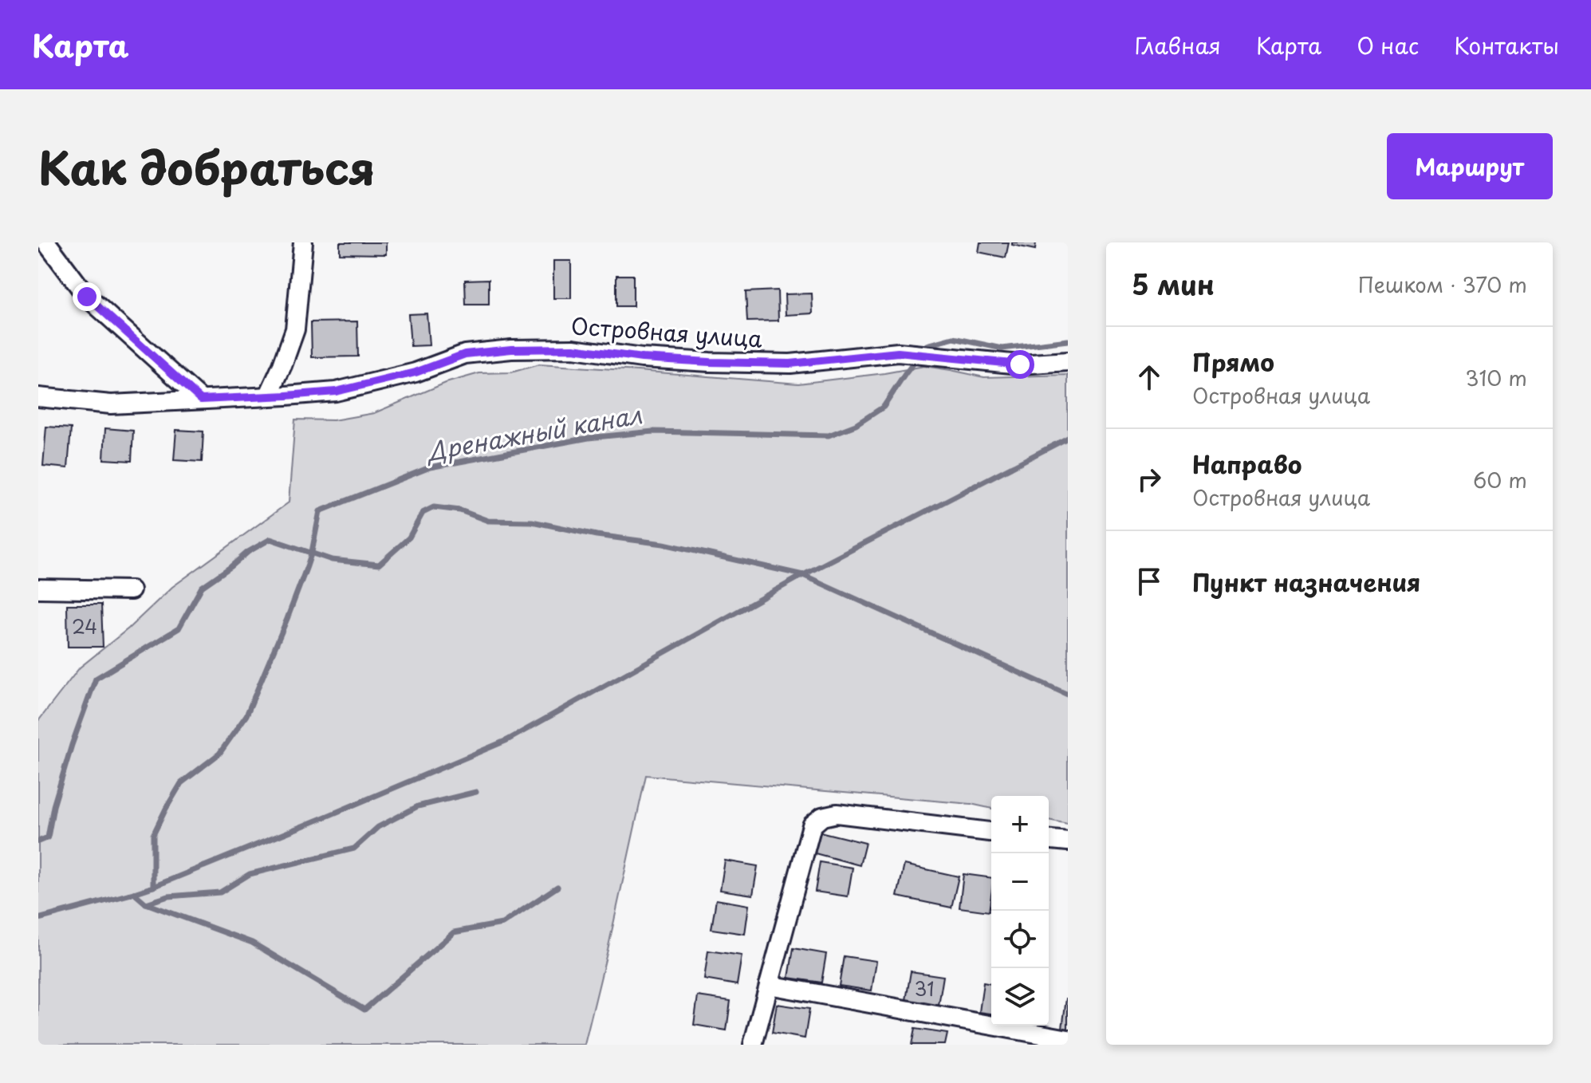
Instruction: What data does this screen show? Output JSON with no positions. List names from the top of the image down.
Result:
{
  "streets": {
    "street": ["Островная улица"]
  },
  "water": ["Дренажный канал"],
  "house_numbers": ["24", "31"],
  "page": {
    "header": "Карта",
    "nav": [
      "Главная",
      "Карта",
      "О нас",
      "Контакты"
    ],
    "title": "Как добраться",
    "buttons": "Маршрут",
    "heading": ["5 мин", "Пешком · 370 m"],
    "list": [
      ["Прямо", "Островная улица", "310 m"],
      ["Направо", "Островная улица", "60 m"],
      "Пункт назначения"
    ],
    "map_buttons": ["+", "−"]
  }
}
